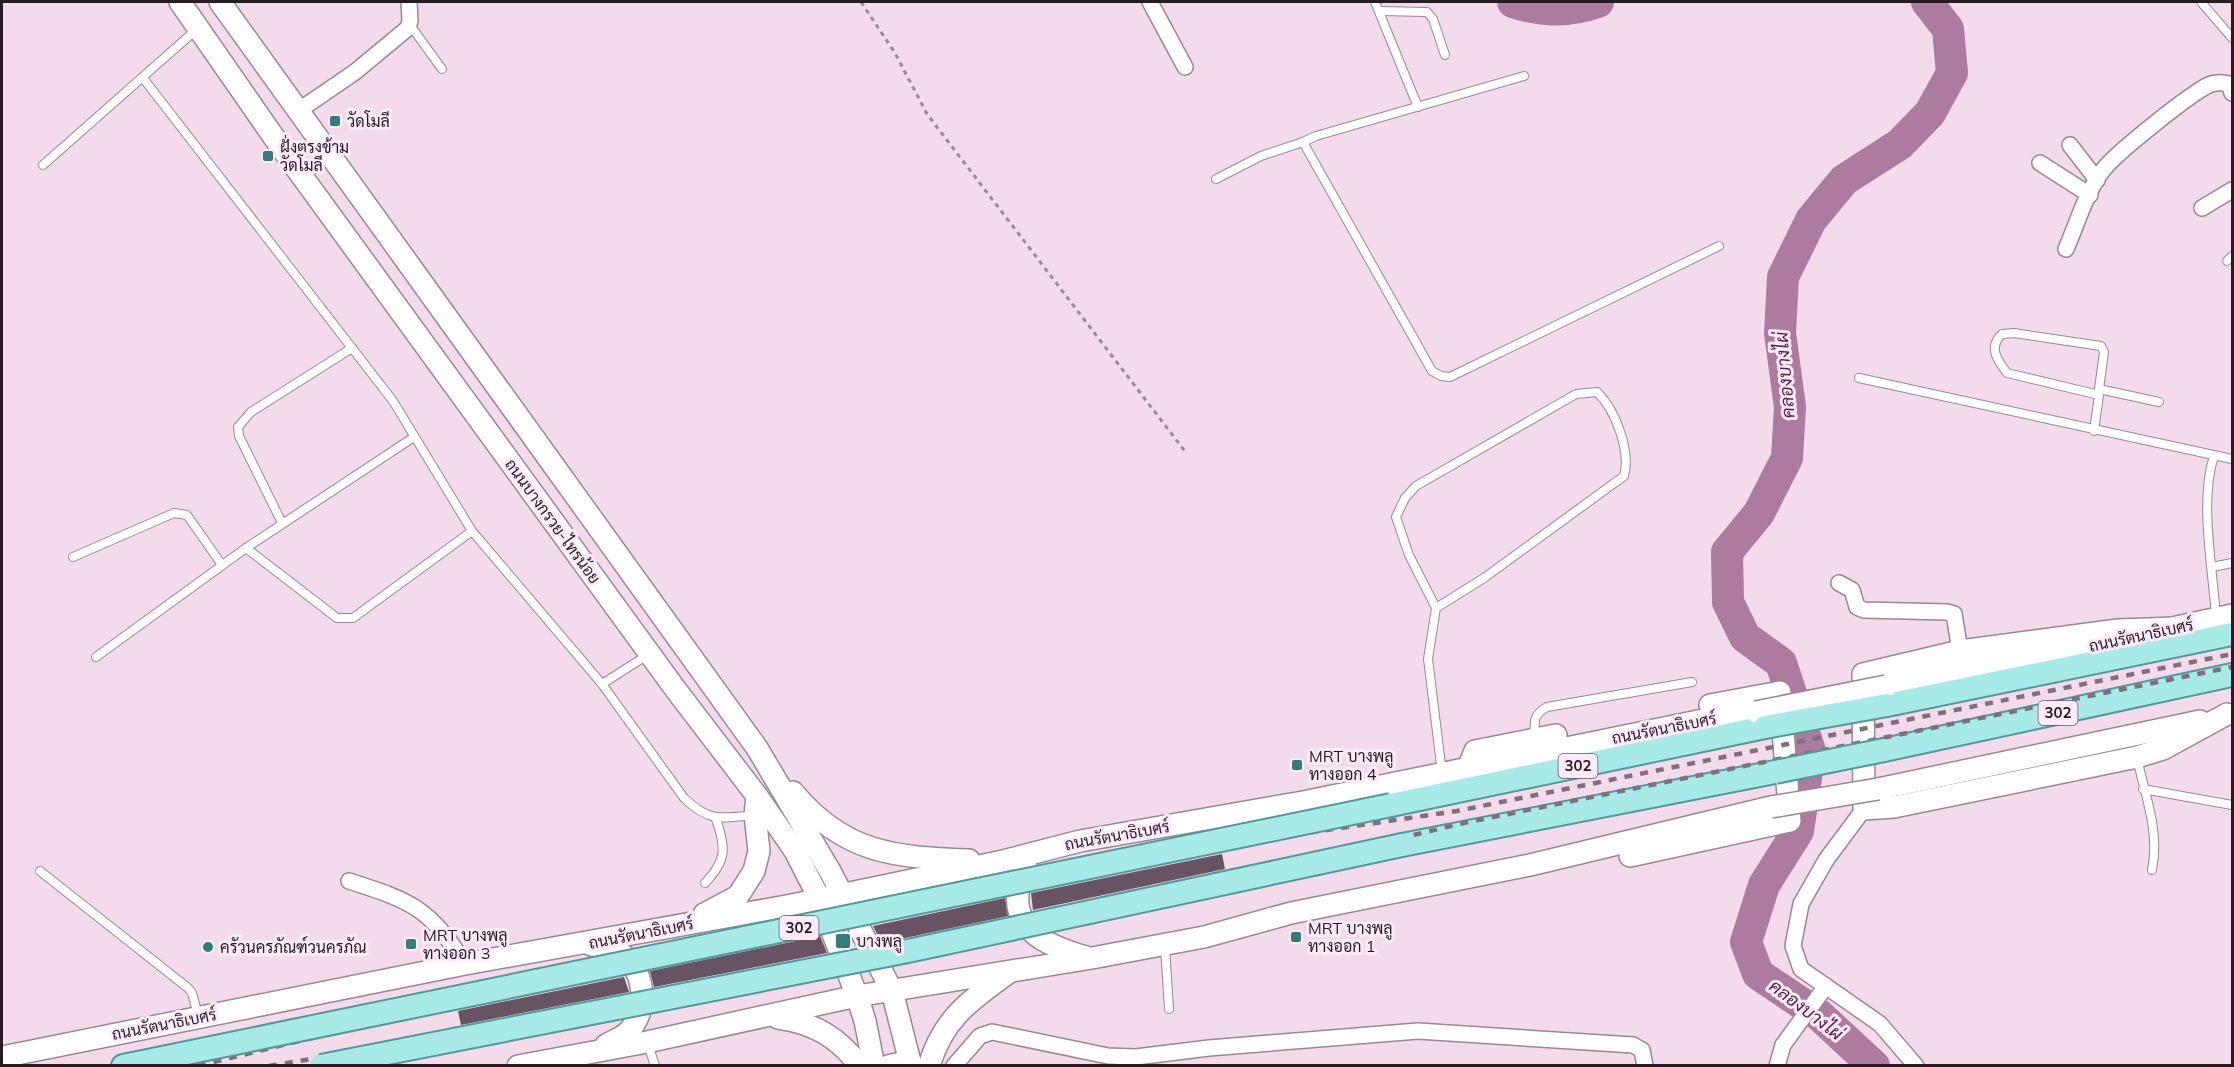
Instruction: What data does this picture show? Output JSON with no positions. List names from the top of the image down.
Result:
{
  "streets": {
    "main road": ["ถนนบางกรวย-ไทรน้อย", "ถนนรัตนาธิเบศร์", "302"]
  },
  "crossings": [
    ["ถนนบางกรวย-ไทรน้อย", "ถนนรัตนาธิเบศร์"],
    ["ถนนบางกรวย-ไทรน้อย", "302"]
  ],
  "water": ["คลองบางไผ่"],
  "places": {
    "transit": [
      "วัดโมลี",
      "ฝั่งตรงข้าม วัดโมลี",
      "MRT บางพลู ทางออก 4",
      "MRT บางพลู ทางออก 1",
      "บางพลู",
      "MRT บางพลู ทางออก 3"
    ],
    "other": ["ครัวนครภัณฑ์วนครภัณ"]
  }
}
